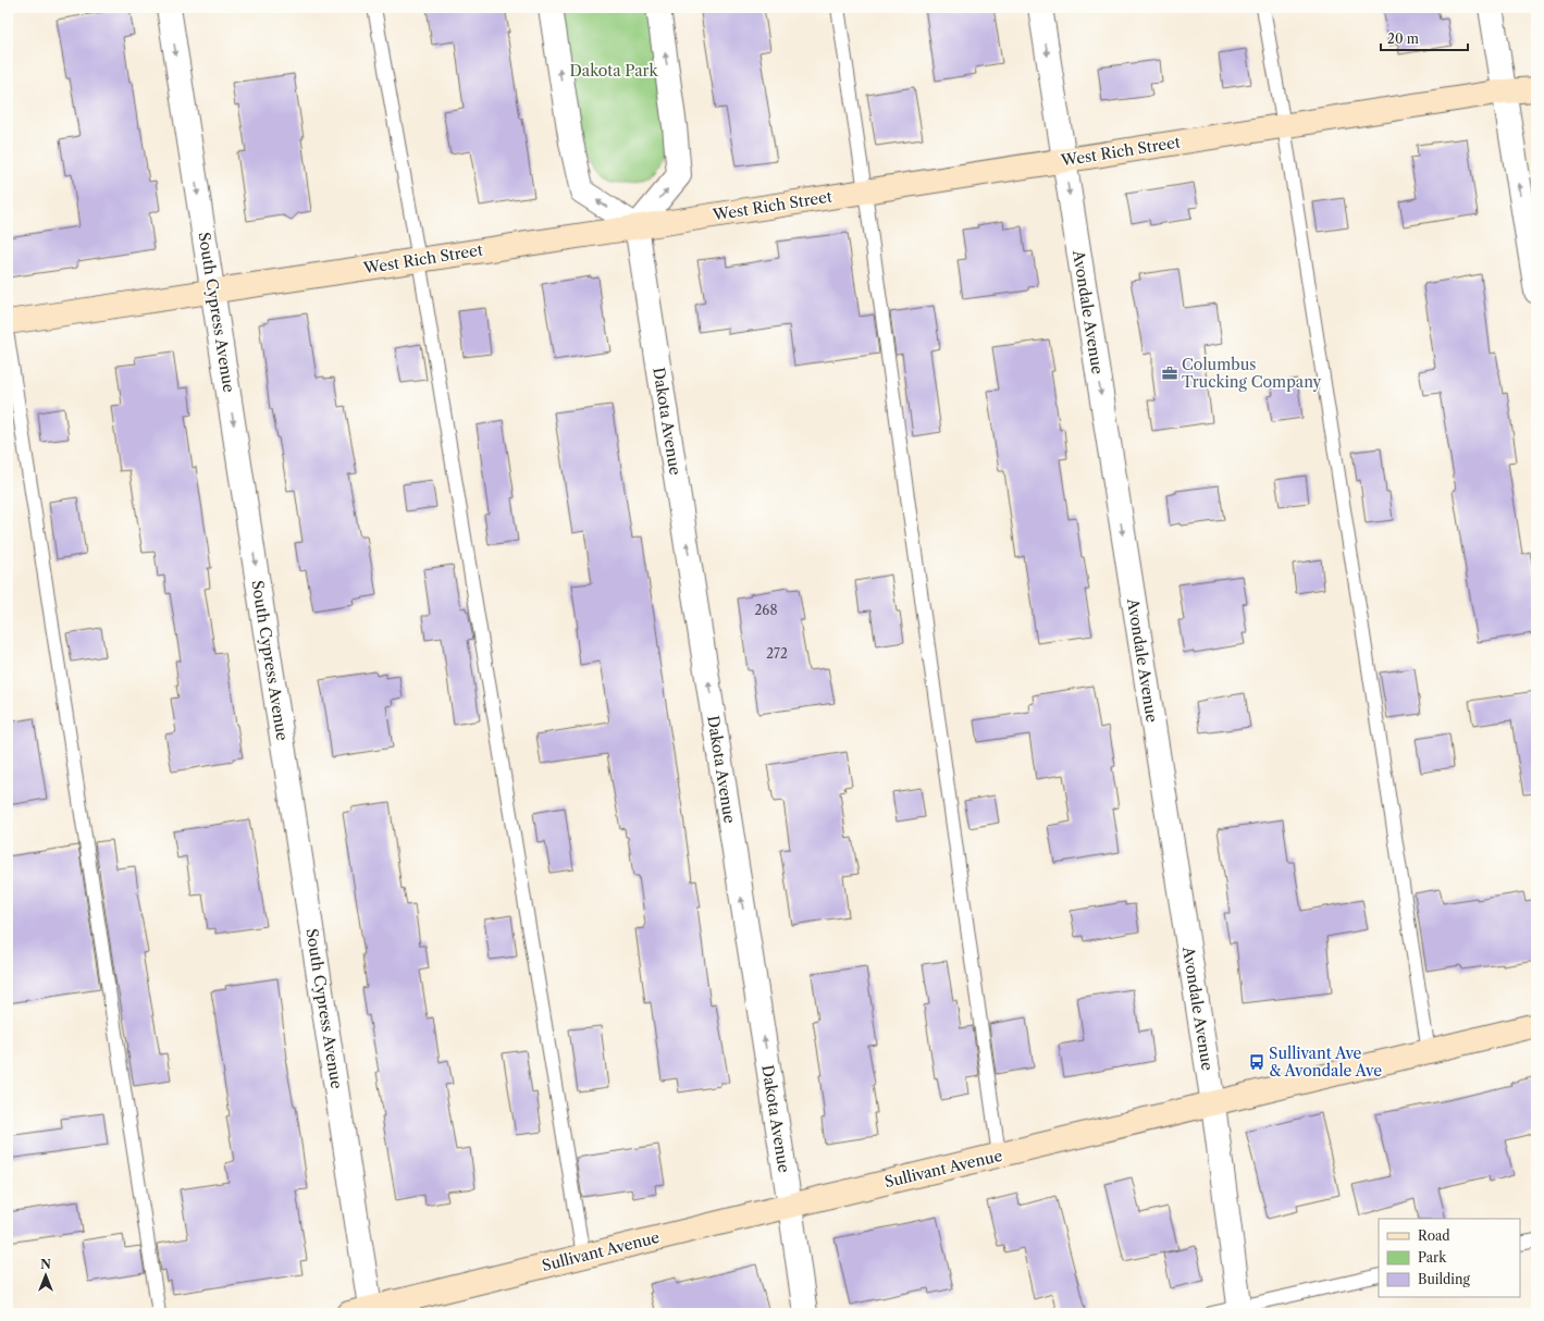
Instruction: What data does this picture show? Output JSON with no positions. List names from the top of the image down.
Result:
{
  "streets": {
    "street": [
      "West Rich Street",
      "South Cypress Avenue",
      "Avondale Avenue",
      "Dakota Avenue",
      "Sullivant Avenue"
    ]
  },
  "crossings": [
    ["West Rich Street", "South Cypress Avenue"],
    ["West Rich Street", "Avondale Avenue"],
    ["West Rich Street", "Dakota Avenue"],
    ["South Cypress Avenue", "Sullivant Avenue"],
    ["Avondale Avenue", "Sullivant Avenue"],
    ["Dakota Avenue", "Sullivant Avenue"]
  ],
  "one_way": ["South Cypress Avenue", "Avondale Avenue", "Dakota Avenue"],
  "parks": ["Dakota Park"],
  "places": {
    "office": ["Columbus Trucking Company"],
    "bus stop": ["Sullivant Ave & Avondale Ave"]
  },
  "house_numbers": ["268", "272"],
  "legend": ["Road", "Park", "Building"],
  "scale_bar": "20 m",
  "north": "top"
}
